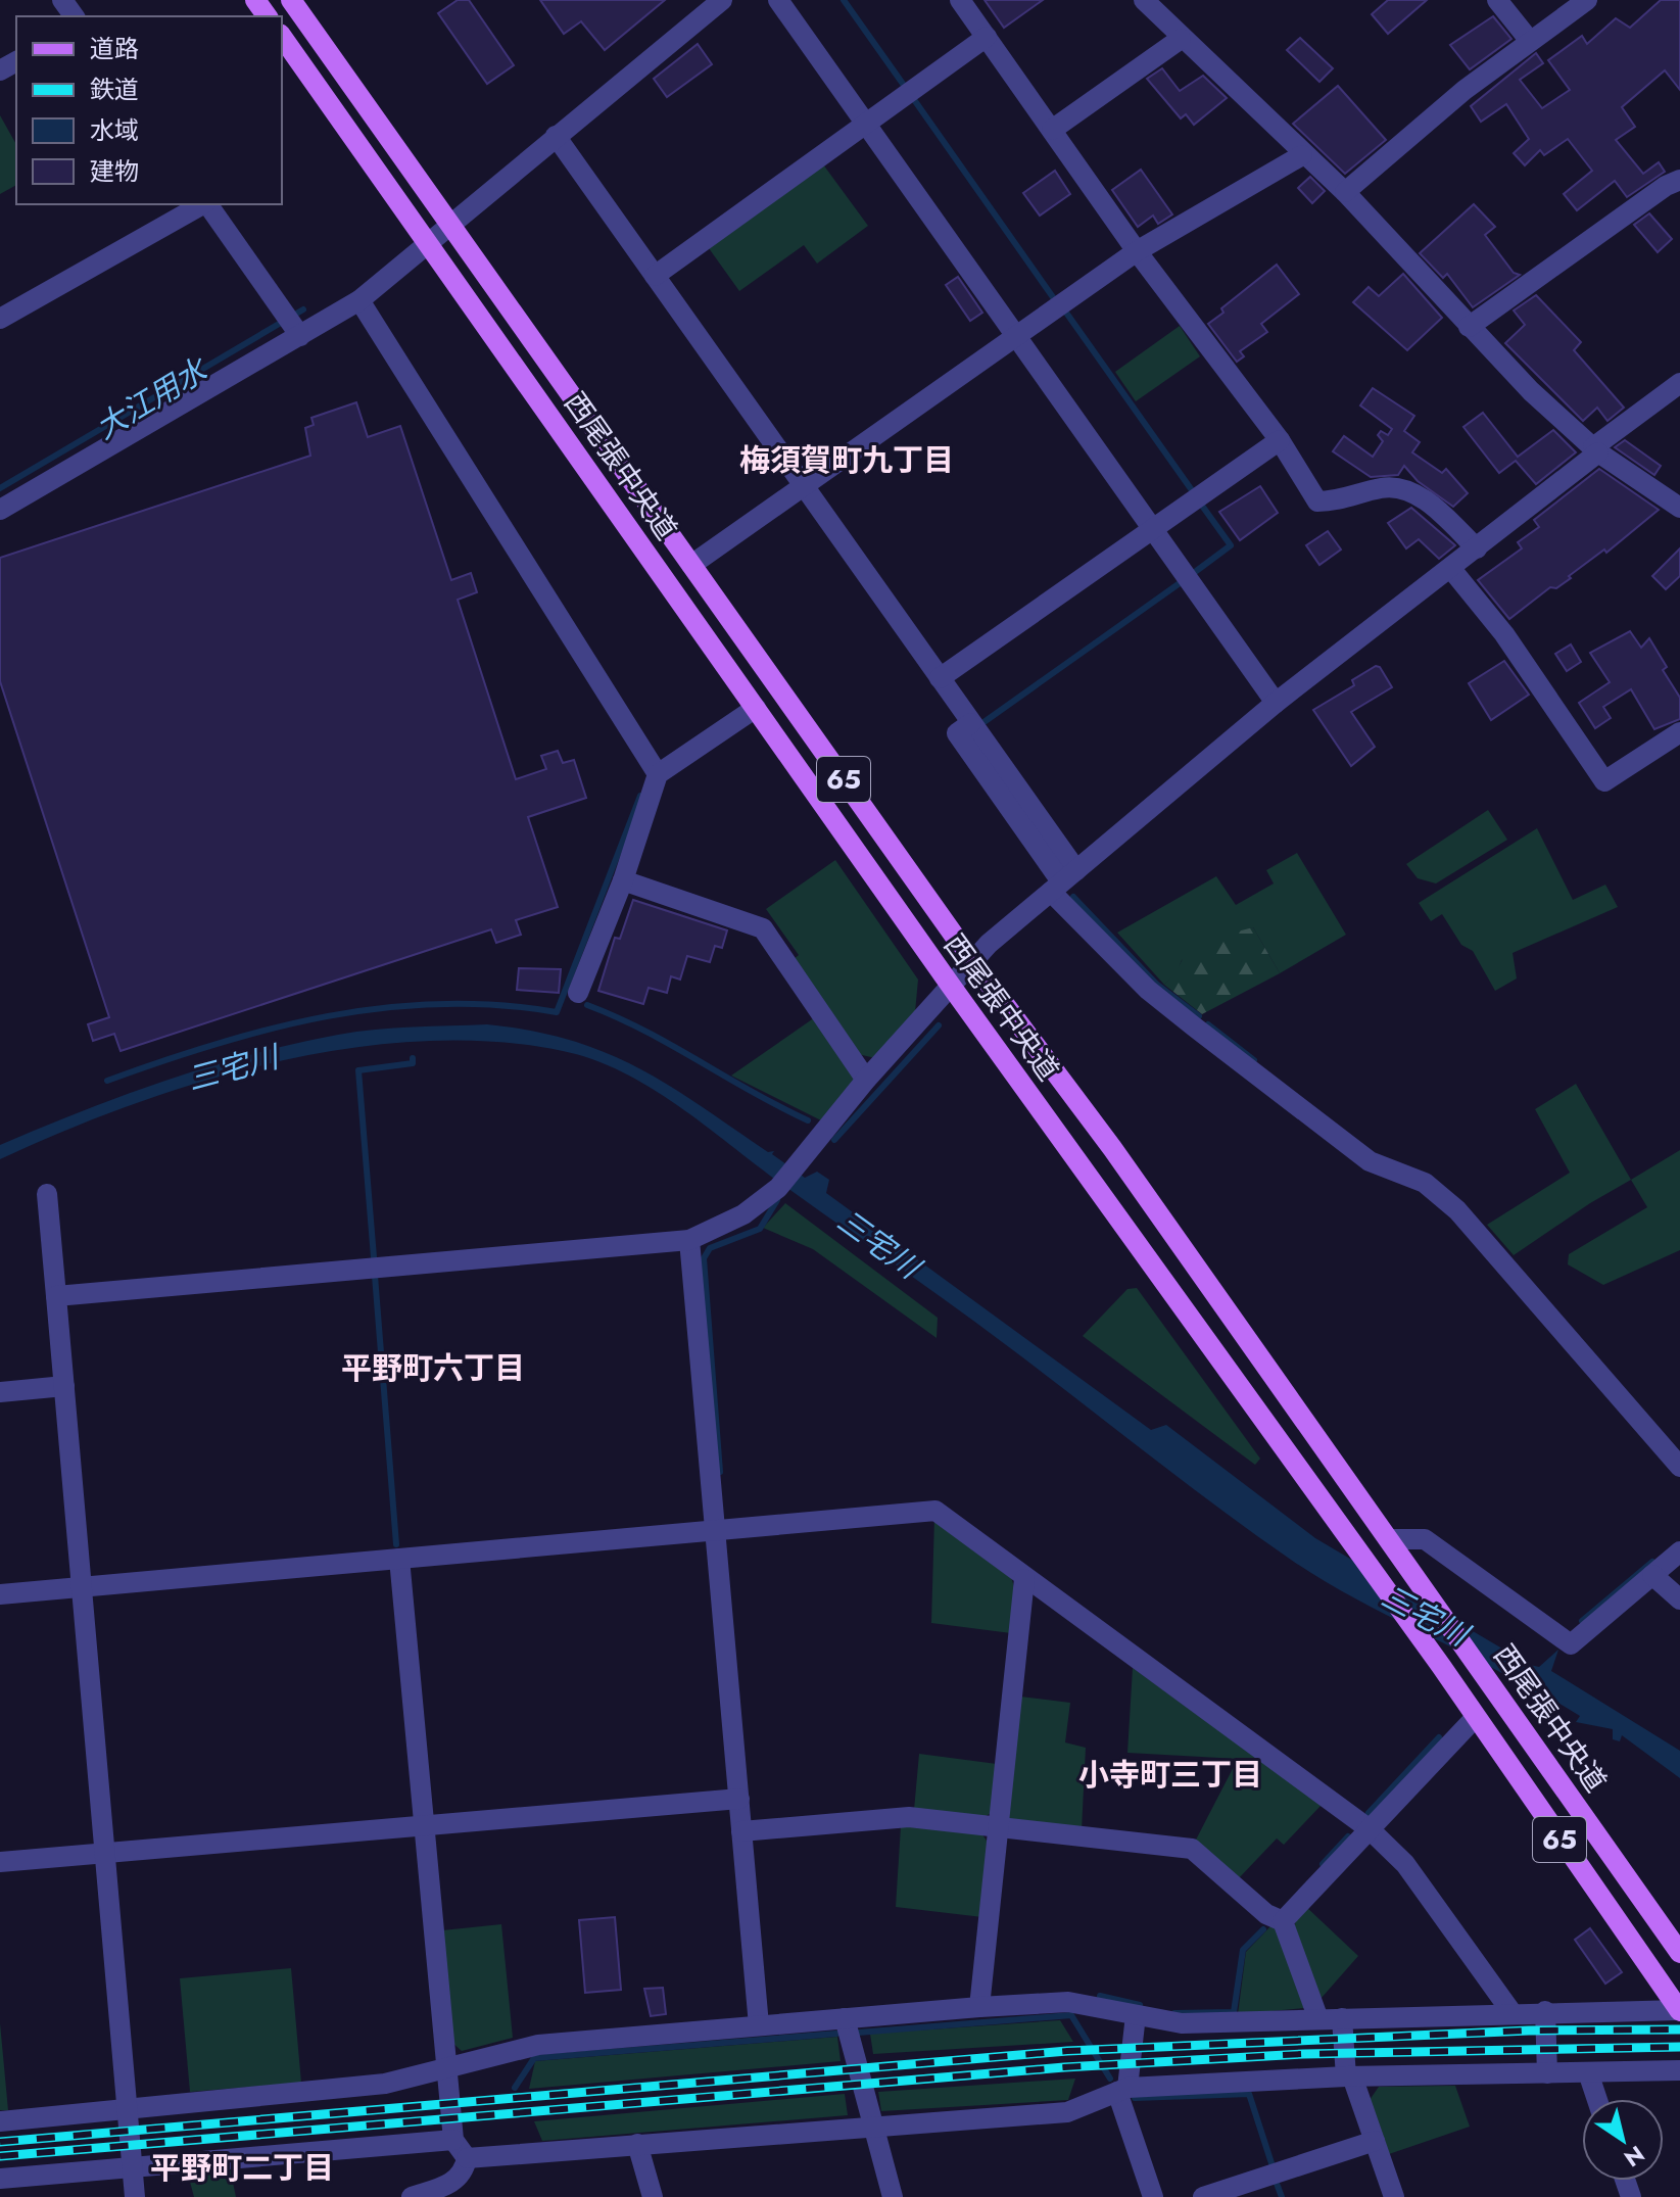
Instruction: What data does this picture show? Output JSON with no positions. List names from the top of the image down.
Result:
{
  "streets": {
    "main road": ["西尾張中央道", "65"]
  },
  "districts": [
    "梅須賀町九丁目",
    "平野町六丁目",
    "小寺町三丁目",
    "平野町二丁目"
  ],
  "water": ["大江用水", "三宅川"],
  "legend": [
    "道路",
    "鉄道",
    "水域",
    "建物"
  ],
  "north": "bottom right"
}
